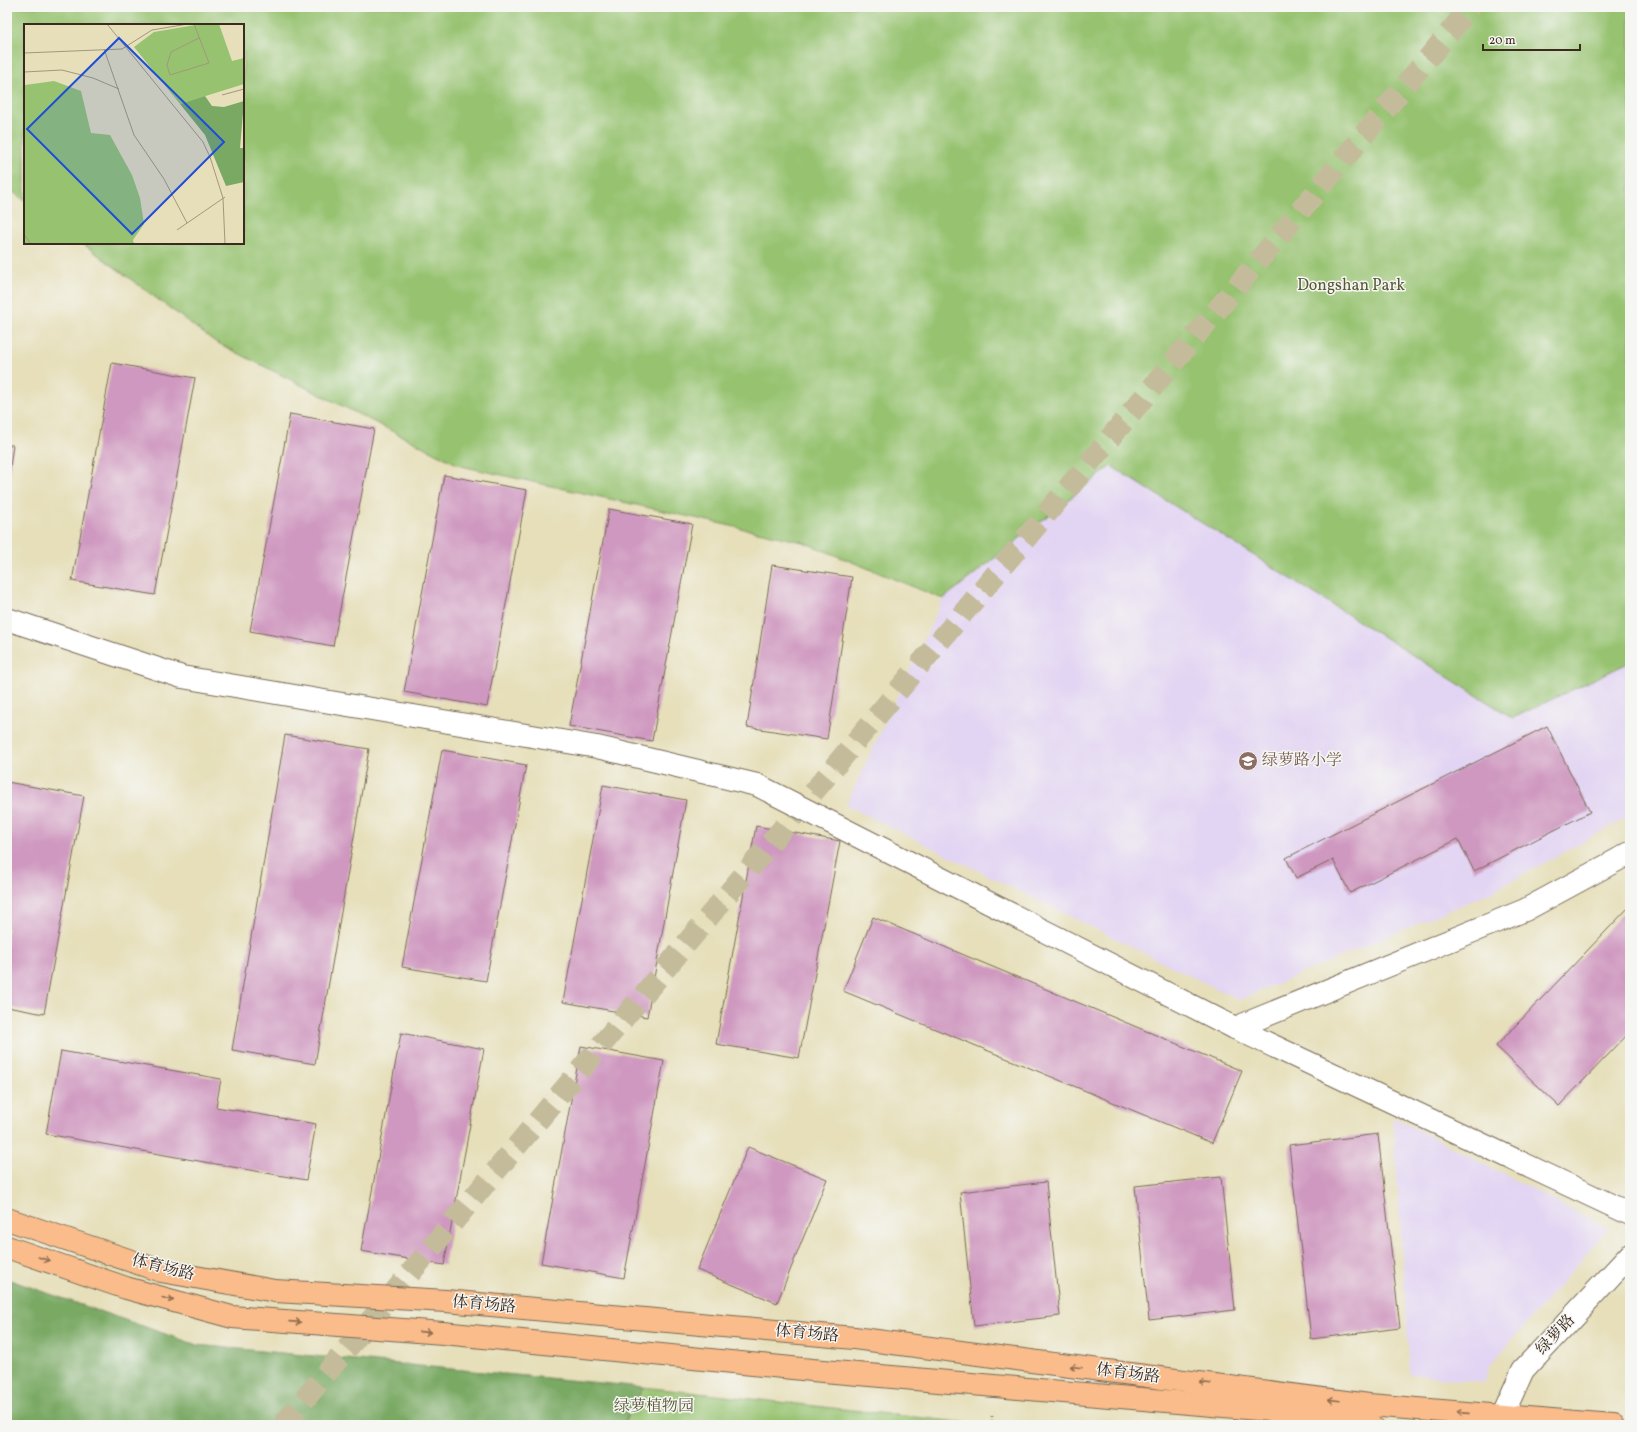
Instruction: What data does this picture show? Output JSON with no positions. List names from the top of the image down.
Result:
{
  "streets": {
    "main road": ["体育场路"],
    "street": ["绿萝路"]
  },
  "crossings": [
    ["体育场路", "绿萝路"]
  ],
  "parks": ["Dongshan Park", "绿萝植物园"],
  "places": {
    "school or university": ["绿萝路小学"]
  },
  "scale_bar": "20 m"
}
